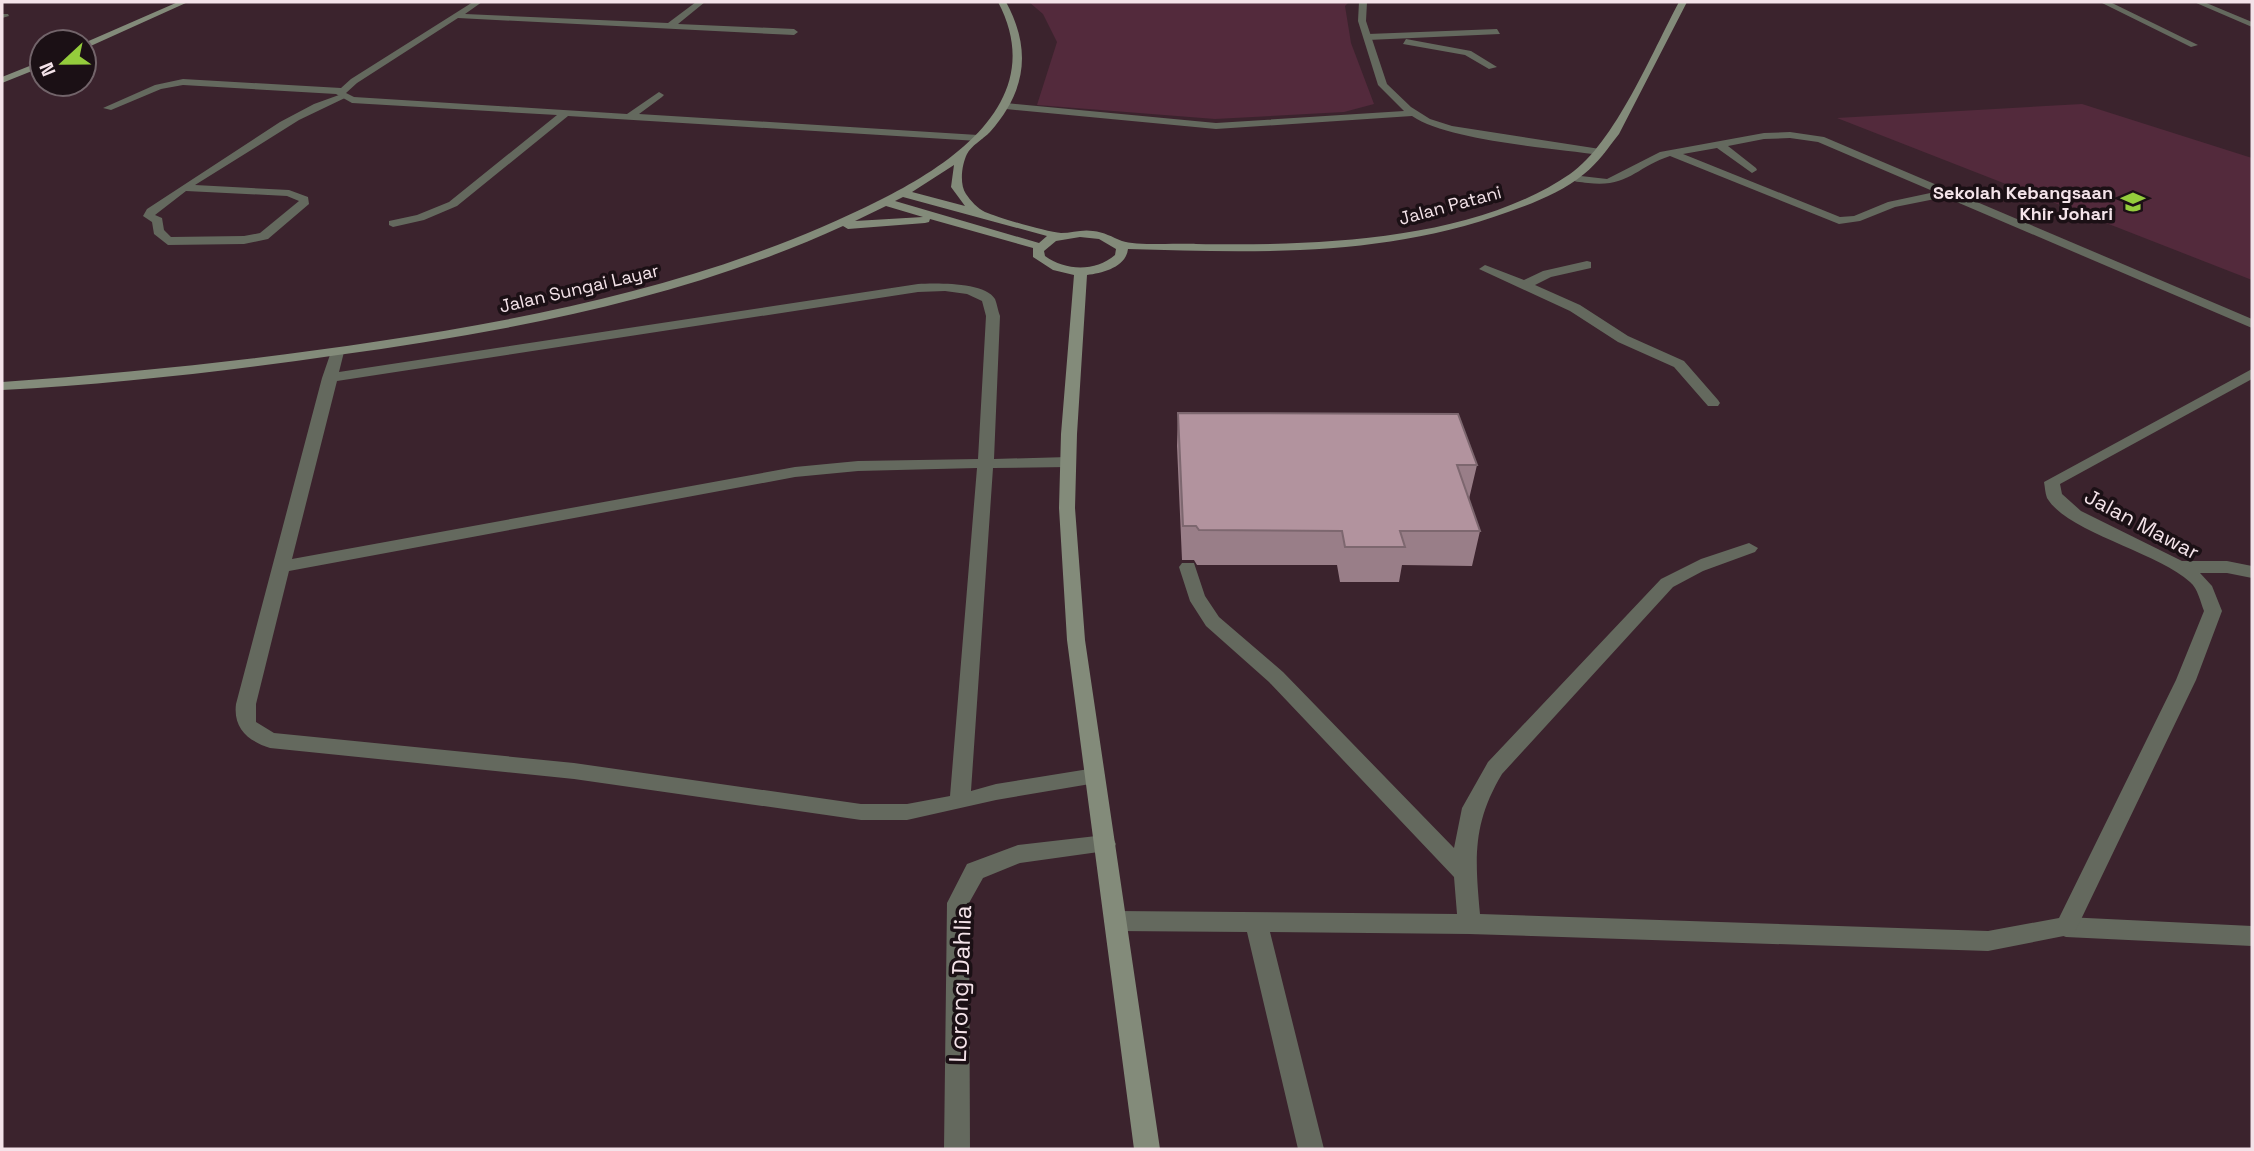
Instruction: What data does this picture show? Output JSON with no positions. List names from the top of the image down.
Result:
{
  "streets": {
    "main road": ["Jalan Patani", "Jalan Sungai Layar"],
    "street": ["Jalan Mawar", "Lorong Dahlia"]
  },
  "places": {
    "school or university": ["Sekolah Kebangsaan Khir Johari"]
  },
  "north": "left"
}
